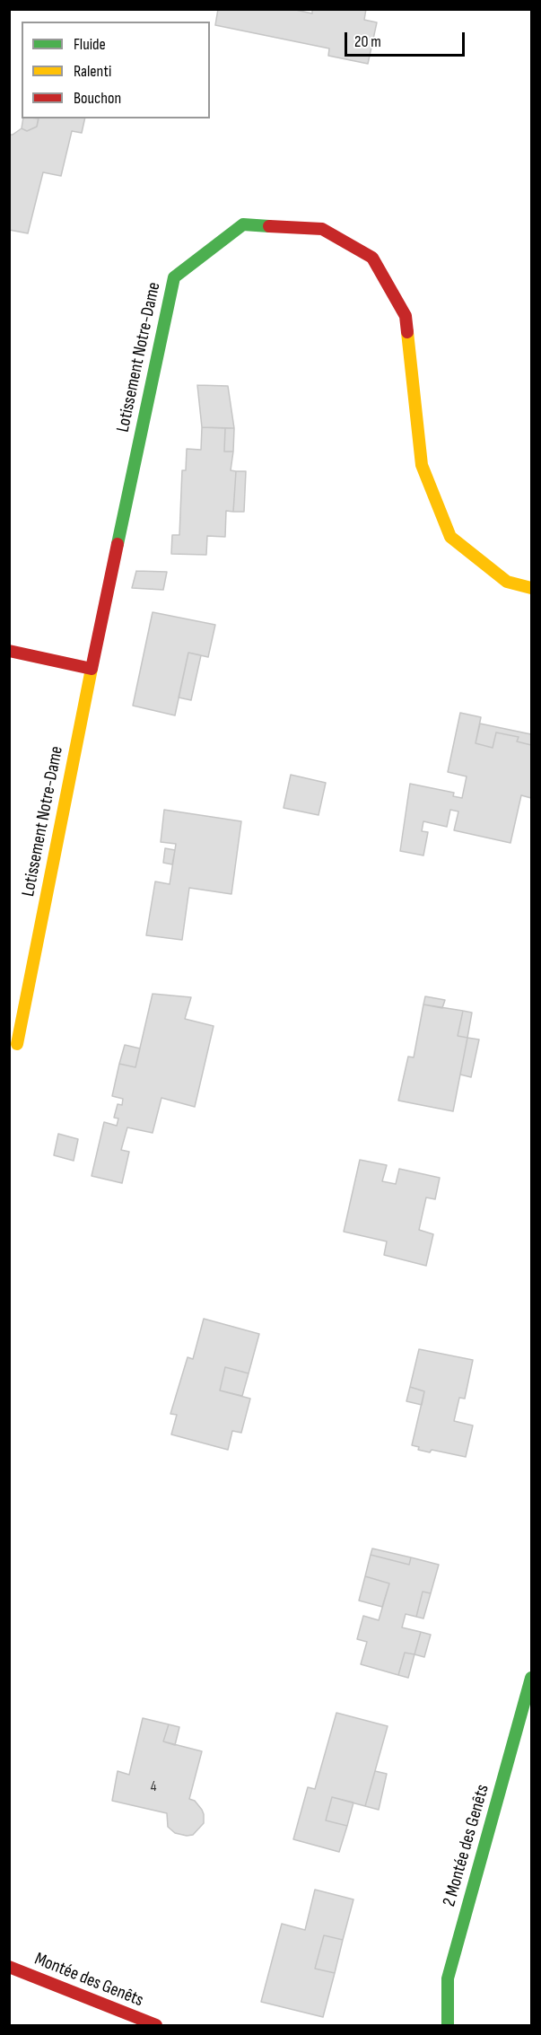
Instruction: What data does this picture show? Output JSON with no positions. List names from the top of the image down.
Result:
{
  "streets": {
    "street": ["Lotissement Notre-Dame", "2 Montée des Genêts", "Montée des Genêts"]
  },
  "house_numbers": ["4"],
  "legend": ["Fluide", "Ralenti", "Bouchon"],
  "scale_bar": "20 m"
}
